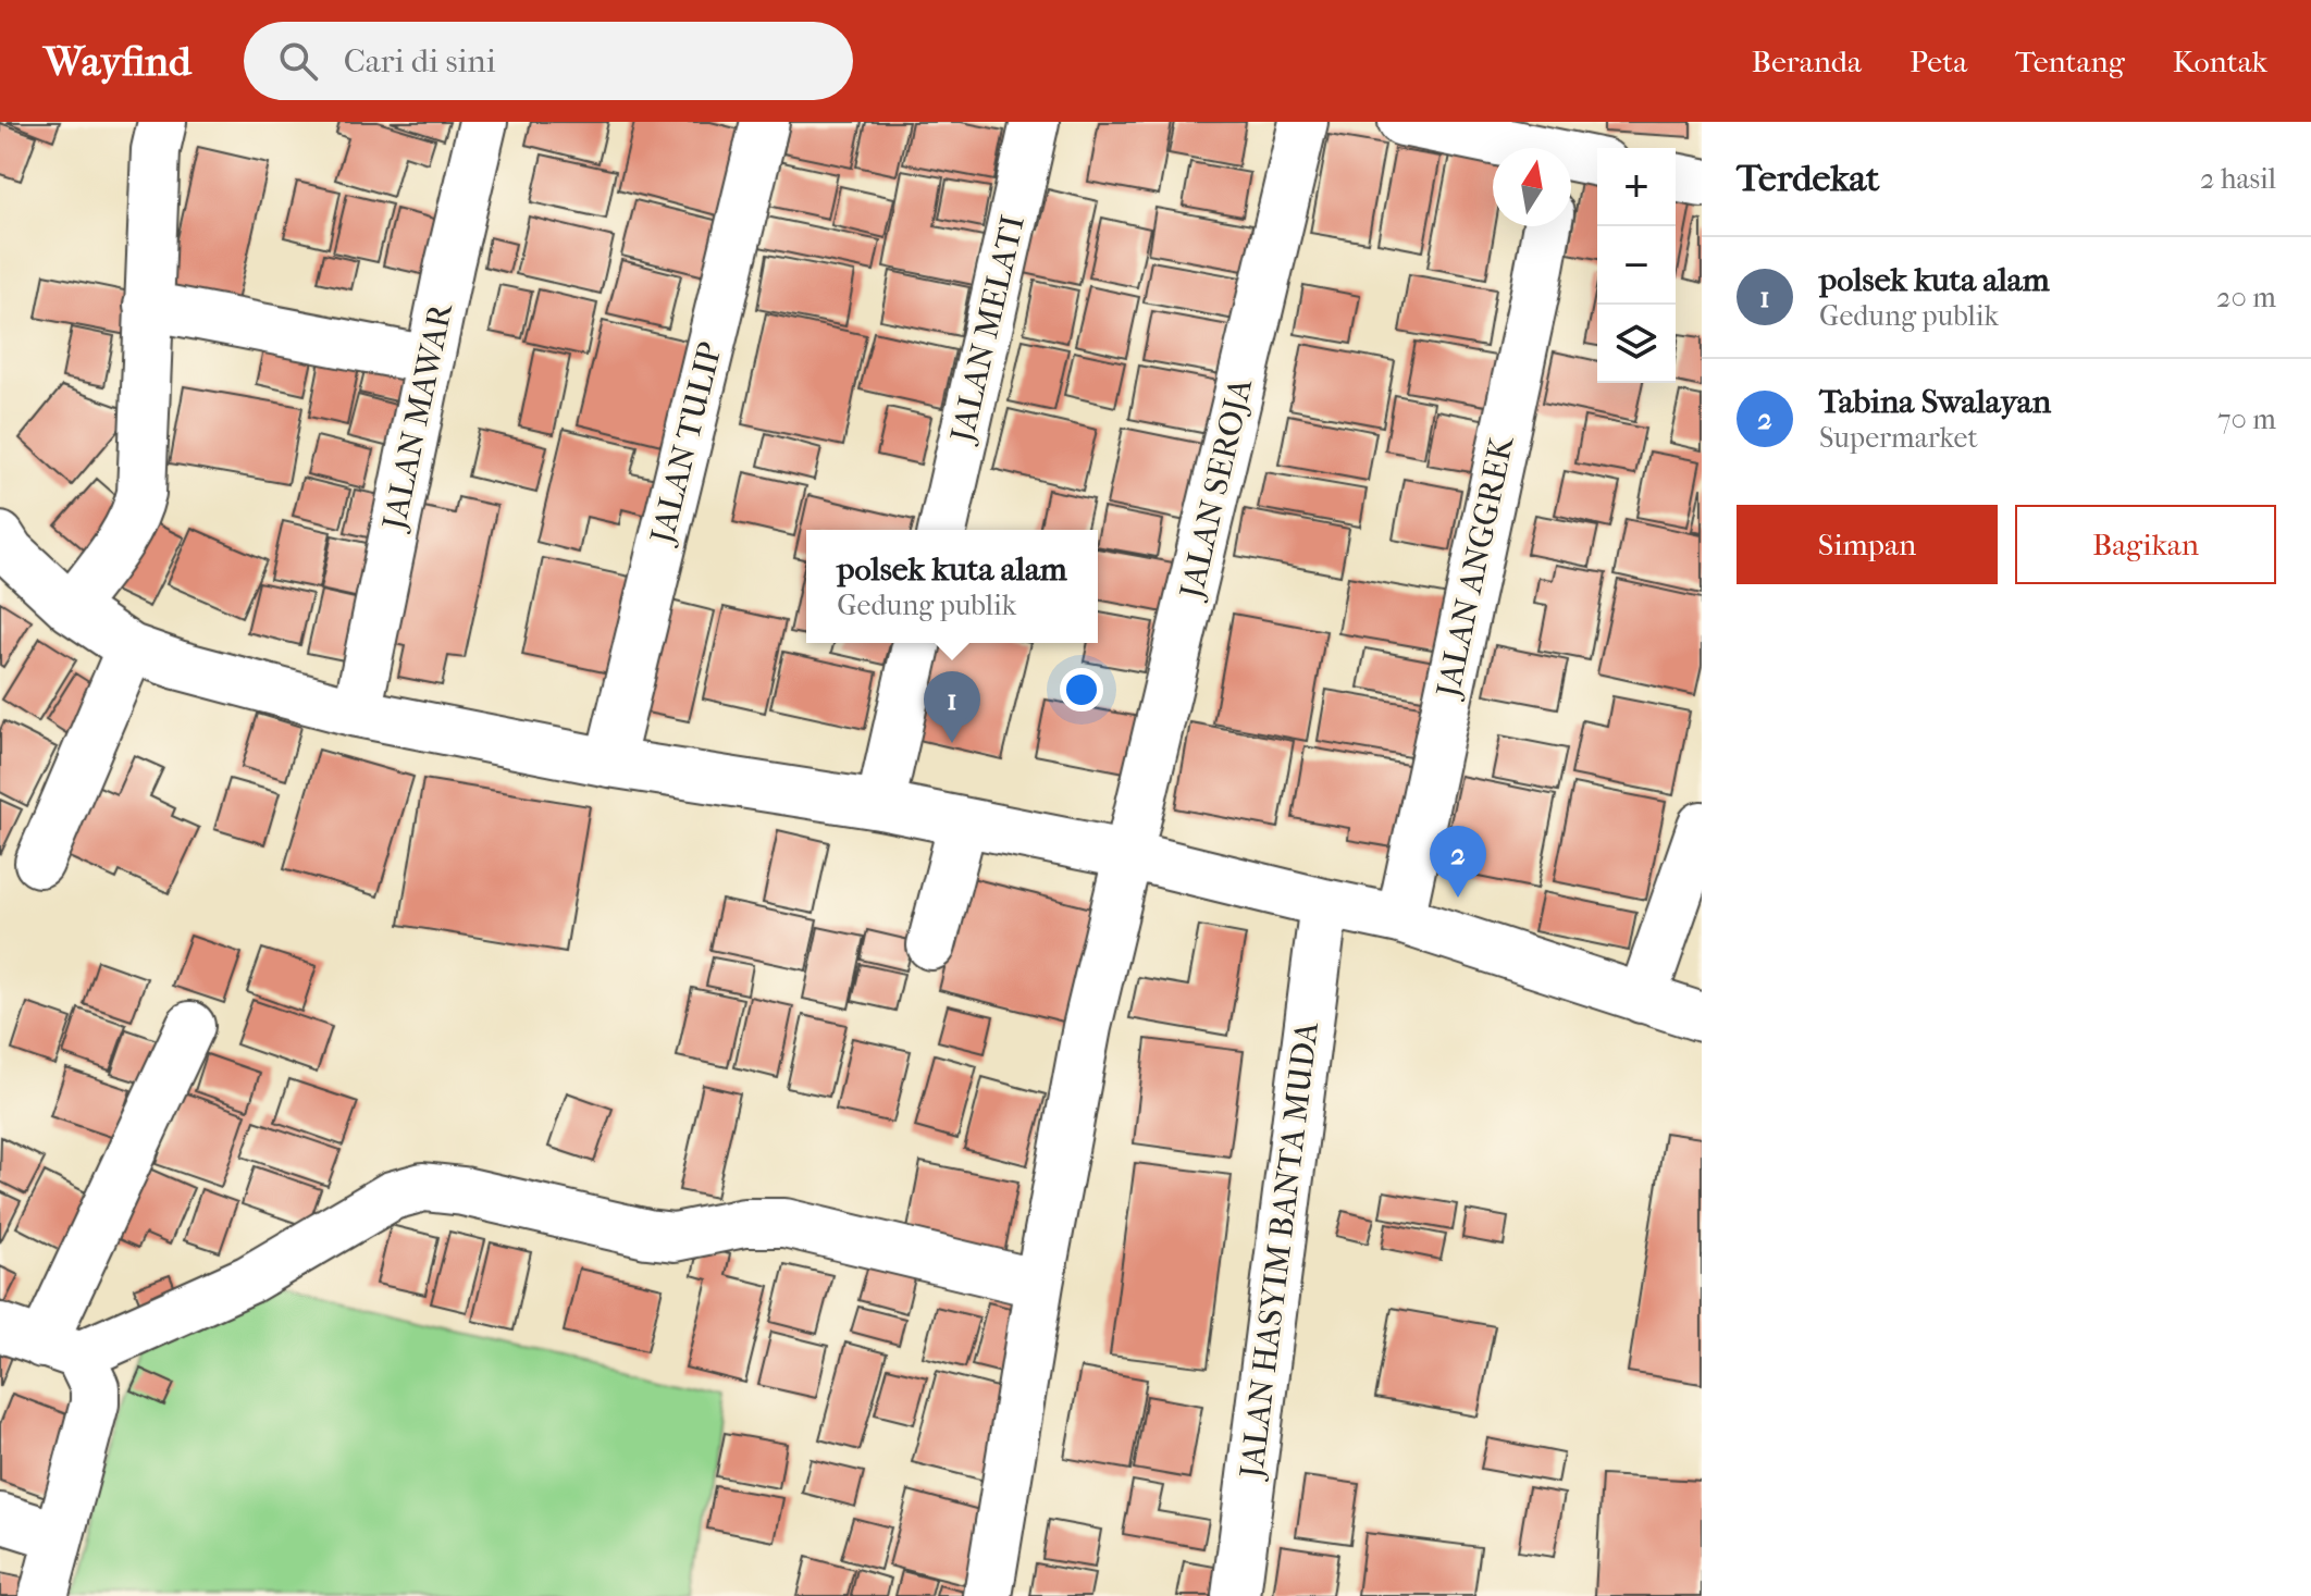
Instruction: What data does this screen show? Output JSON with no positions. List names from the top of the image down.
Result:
{
  "streets": {
    "street": [
      "JALAN MELATI",
      "JALAN MAWAR",
      "JALAN TULIP",
      "JALAN SEROJA",
      "JALAN ANGGREK",
      "JALAN HASYIM BANTA MUDA"
    ]
  },
  "north": "top",
  "page": {
    "header": "Wayfind",
    "search": "Cari di sini",
    "nav": [
      "Beranda",
      "Peta",
      "Tentang",
      "Kontak"
    ],
    "heading": ["Terdekat", "2 hasil"],
    "map_buttons": ["+", "−"],
    "list": [
      {
        "mark": "1",
        "name": "polsek kuta alam",
        "note": "Gedung publik",
        "value": "20 m"
      },
      {
        "mark": "2",
        "name": "Tabina Swalayan",
        "note": "Supermarket",
        "value": "70 m"
      }
    ],
    "buttons": ["Simpan", "Bagikan"],
    "popup": ["polsek kuta alam", "Gedung publik"],
    "pins": ["1", "2"]
  }
}
